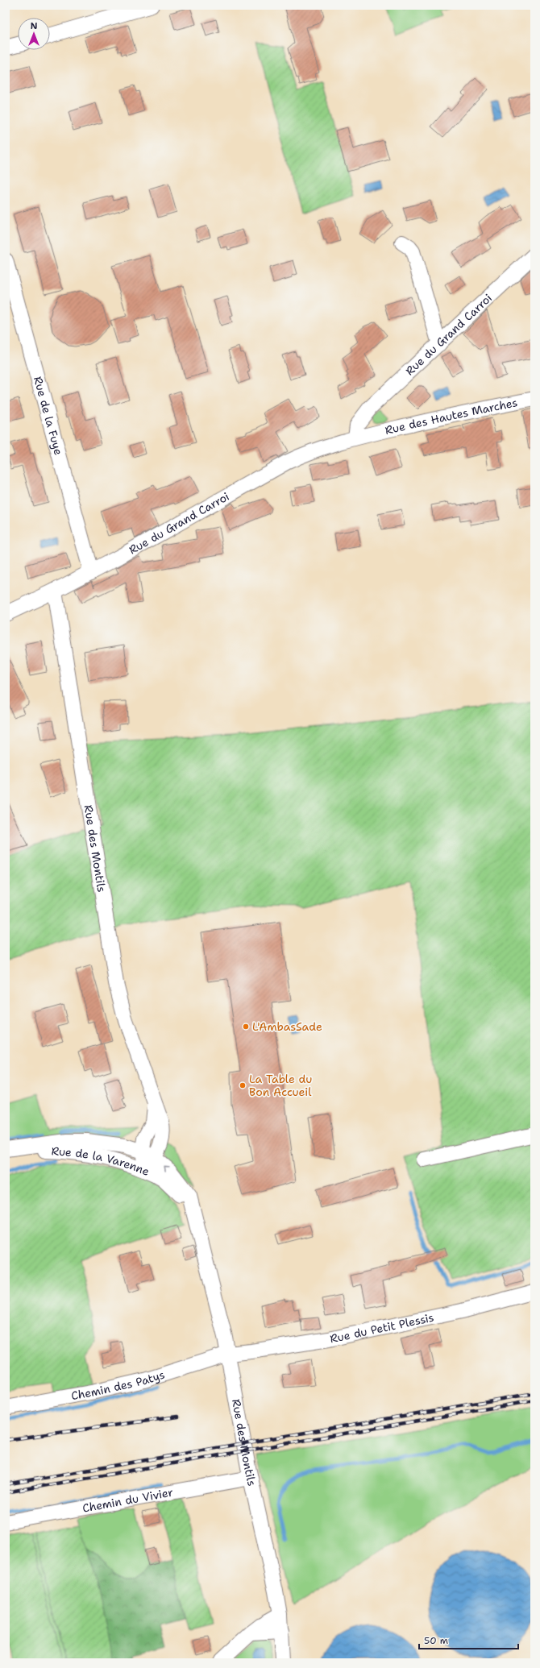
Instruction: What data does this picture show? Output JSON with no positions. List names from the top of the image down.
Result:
{
  "streets": {
    "street": [
      "Rue du Grand Carroi",
      "Rue de la Fuye",
      "Rue des Hautes Marches",
      "Rue des Montils",
      "Rue de la Varenne",
      "Rue du Petit Plessis",
      "Chemin des Patys",
      "Chemin du Vivier"
    ]
  },
  "crossings": [
    ["Rue du Grand Carroi", "Rue de la Fuye"],
    ["Rue du Grand Carroi", "Rue des Hautes Marches"],
    ["Rue du Grand Carroi", "Rue des Montils"],
    ["Rue des Montils", "Rue de la Varenne"],
    ["Rue des Montils", "Rue du Petit Plessis"],
    ["Rue des Montils", "Chemin des Patys"],
    ["Rue des Montils", "Chemin du Vivier"],
    ["Rue du Petit Plessis", "Chemin des Patys"]
  ],
  "places": ["L'AmbasSade", "La Table du Bon Accueil"],
  "scale_bar": "50 m",
  "north": "top"
}
